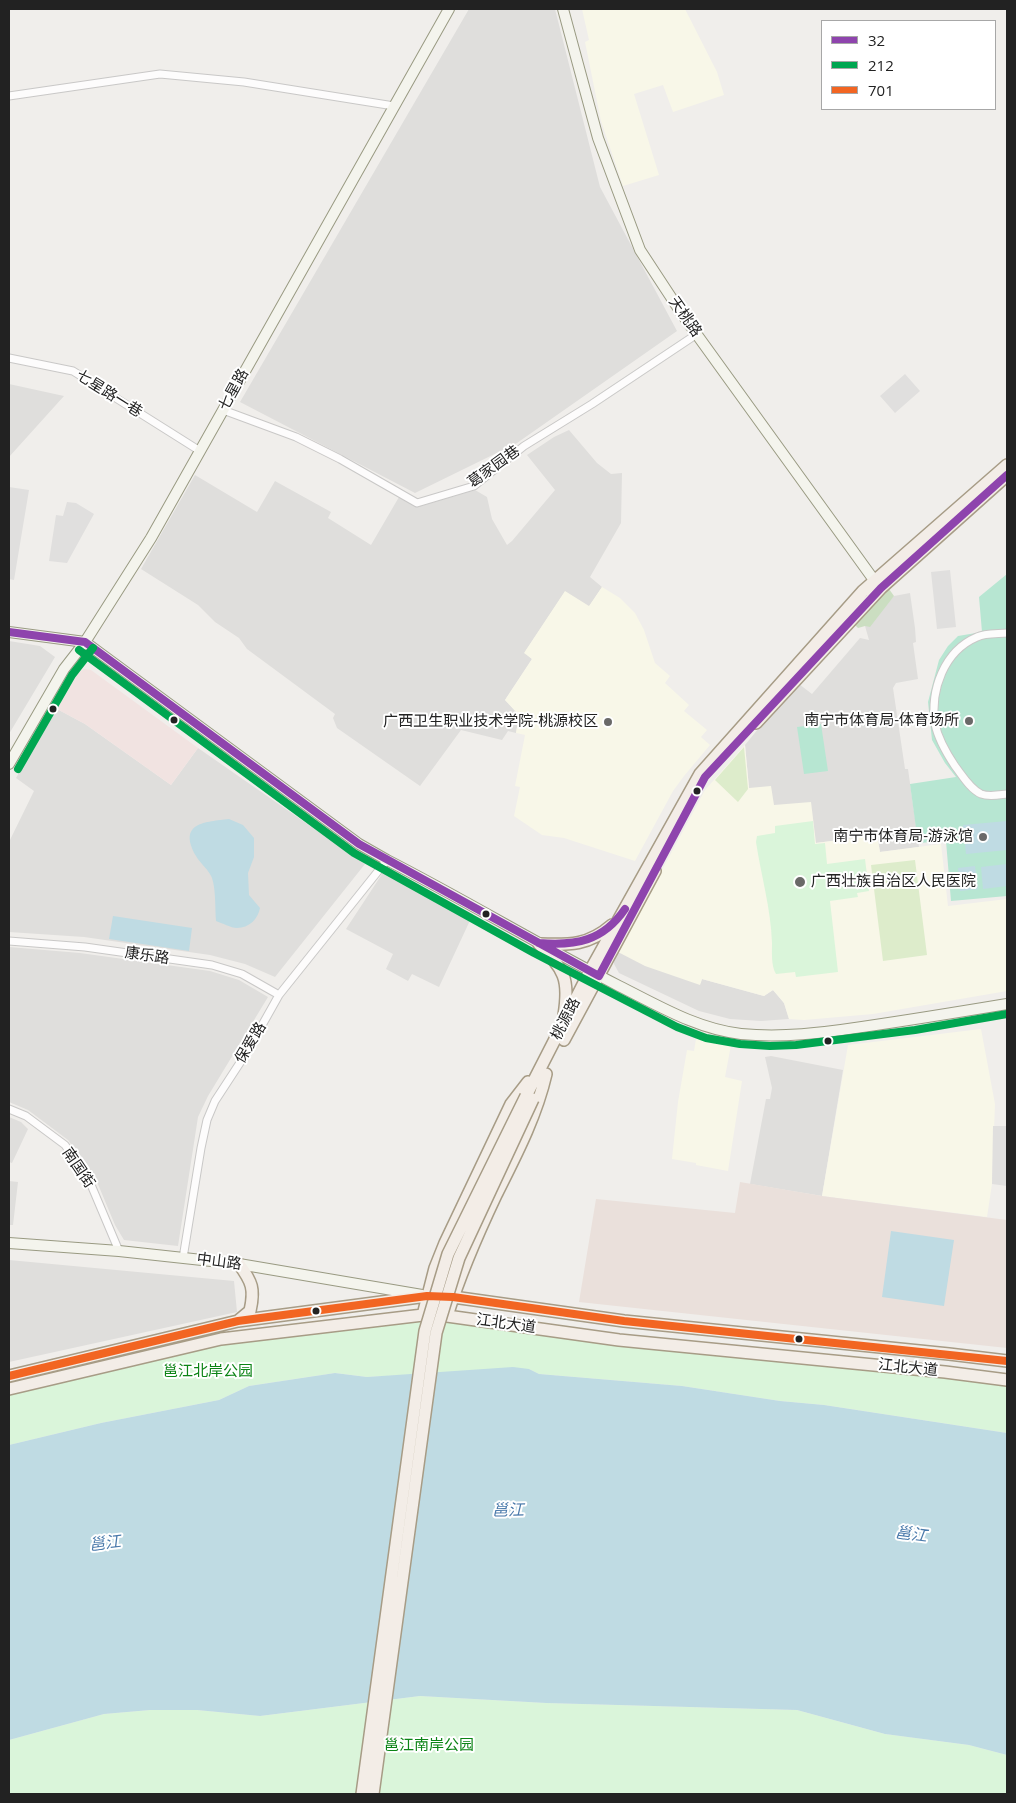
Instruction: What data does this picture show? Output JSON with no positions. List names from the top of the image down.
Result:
{
  "streets": {
    "main road": [
      "天桃路",
      "七星路",
      "桃源路",
      "中山路",
      "江北大道"
    ],
    "street": [
      "七星路一巷",
      "葛家园巷",
      "康乐路",
      "保爱路",
      "南国街"
    ]
  },
  "crossings": [
    ["天桃路", "葛家园巷"],
    ["天桃路", "桃源路"],
    ["七星路", "七星路一巷"],
    ["七星路", "葛家园巷"],
    ["康乐路", "保爱路"],
    ["保爱路", "中山路"],
    ["南国街", "中山路"],
    ["中山路", "江北大道"]
  ],
  "water": ["邕江"],
  "parks": ["邕江北岸公园", "邕江南岸公园"],
  "places": [
    "南宁市体育局-体育场所",
    "广西卫生职业技术学院-桃源校区",
    "南宁市体育局-游泳馆",
    "广西壮族自治区人民医院"
  ],
  "lines": ["transit line 32", "transit line 212", "transit line 701"],
  "legend": ["32", "212", "701"]
}
